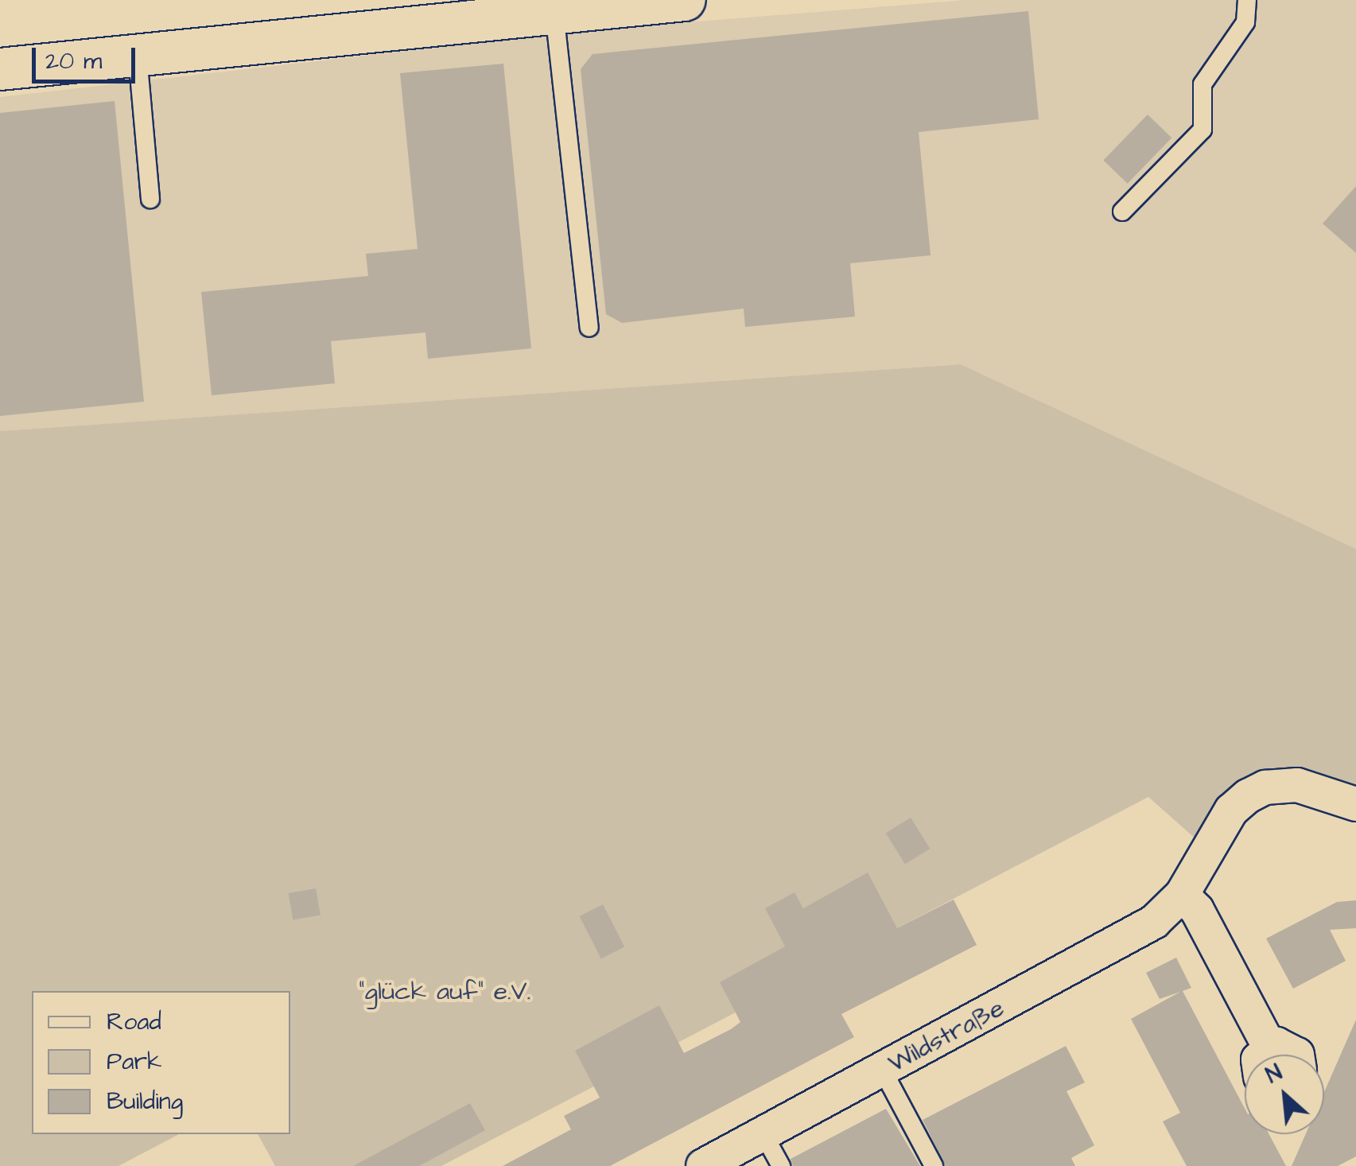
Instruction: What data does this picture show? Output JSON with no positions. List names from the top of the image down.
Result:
{
  "streets": {
    "street": ["Wildstraße"]
  },
  "parks": ["\"glück auf\" e.V."],
  "legend": ["Road", "Park", "Building"],
  "scale_bar": "20 m",
  "north": "top left"
}
